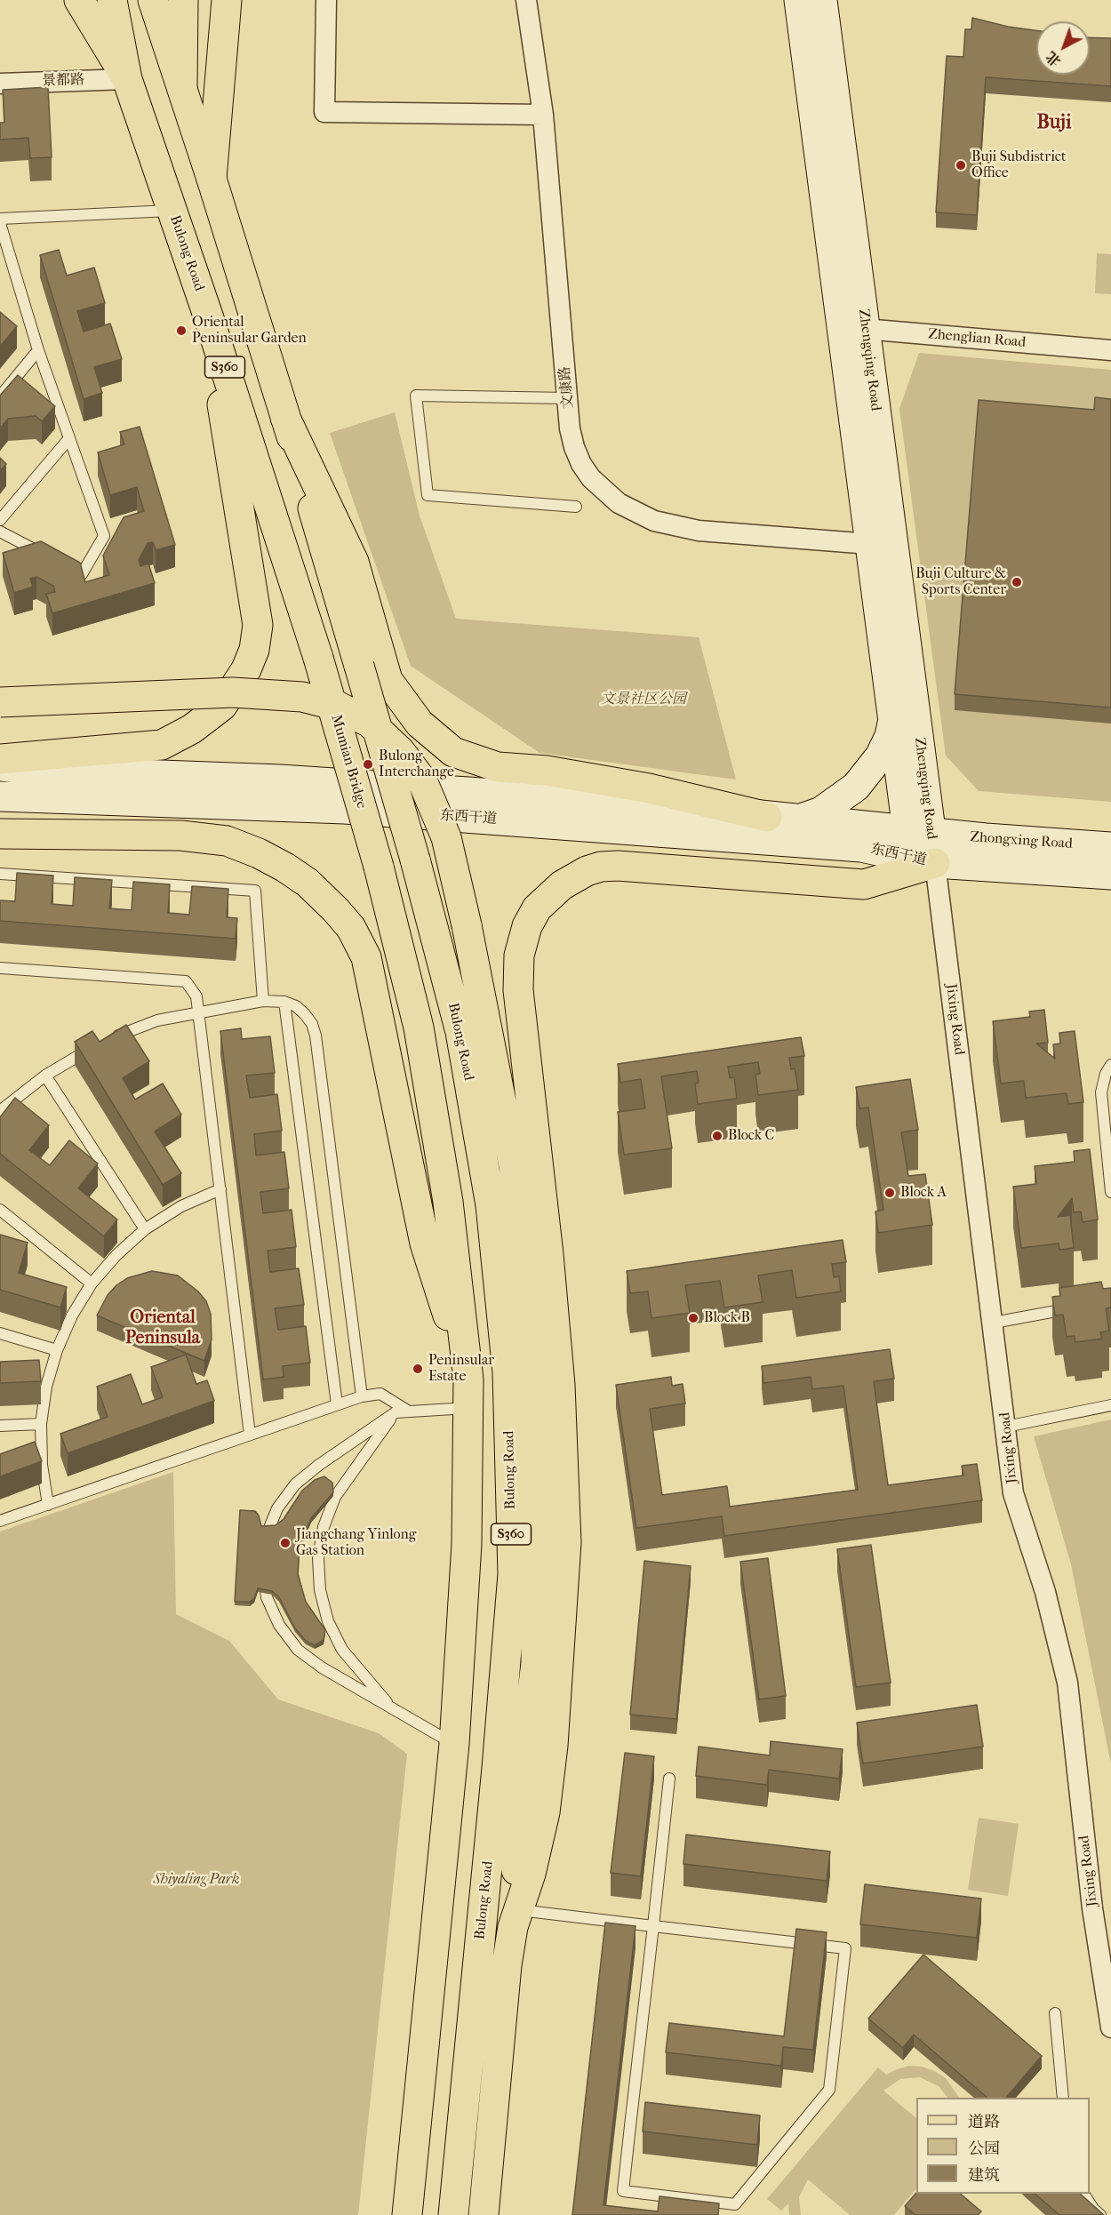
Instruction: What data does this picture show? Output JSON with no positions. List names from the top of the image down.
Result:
{
  "streets": {
    "main road": [
      "Bulong Road",
      "Zhengqing Road",
      "S360",
      "Mumian Bridge",
      "东西干道",
      "Zhongxing Road"
    ],
    "street": [
      "景都路",
      "Zhenglian Road",
      "文康路",
      "Jixing Road"
    ]
  },
  "crossings": [
    ["景都路", "Bulong Road"],
    ["Bulong Road", "S360"],
    ["Bulong Road", "Mumian Bridge"],
    ["Zhenglian Road", "Zhengqing Road"],
    ["Zhengqing Road", "文康路"],
    ["Zhengqing Road", "东西干道"],
    ["Zhengqing Road", "Zhongxing Road"],
    ["Zhengqing Road", "Jixing Road"],
    ["S360", "Mumian Bridge"],
    ["东西干道", "Zhongxing Road"],
    ["东西干道", "Jixing Road"],
    ["Zhongxing Road", "Jixing Road"]
  ],
  "districts": ["Buji", "Oriental Peninsula"],
  "parks": ["文景社区公园", "Shiyaling Park"],
  "places": [
    "Buji Subdistrict Office",
    "Oriental Peninsular Garden",
    "Buji Culture & Sports Center",
    "Bulong Interchange",
    "Block C",
    "Block A",
    "Block B",
    "Peninsular Estate",
    "Jiangchang Yinlong Gas Station"
  ],
  "legend": ["道路", "公园", "建筑"],
  "north": "bottom left"
}
